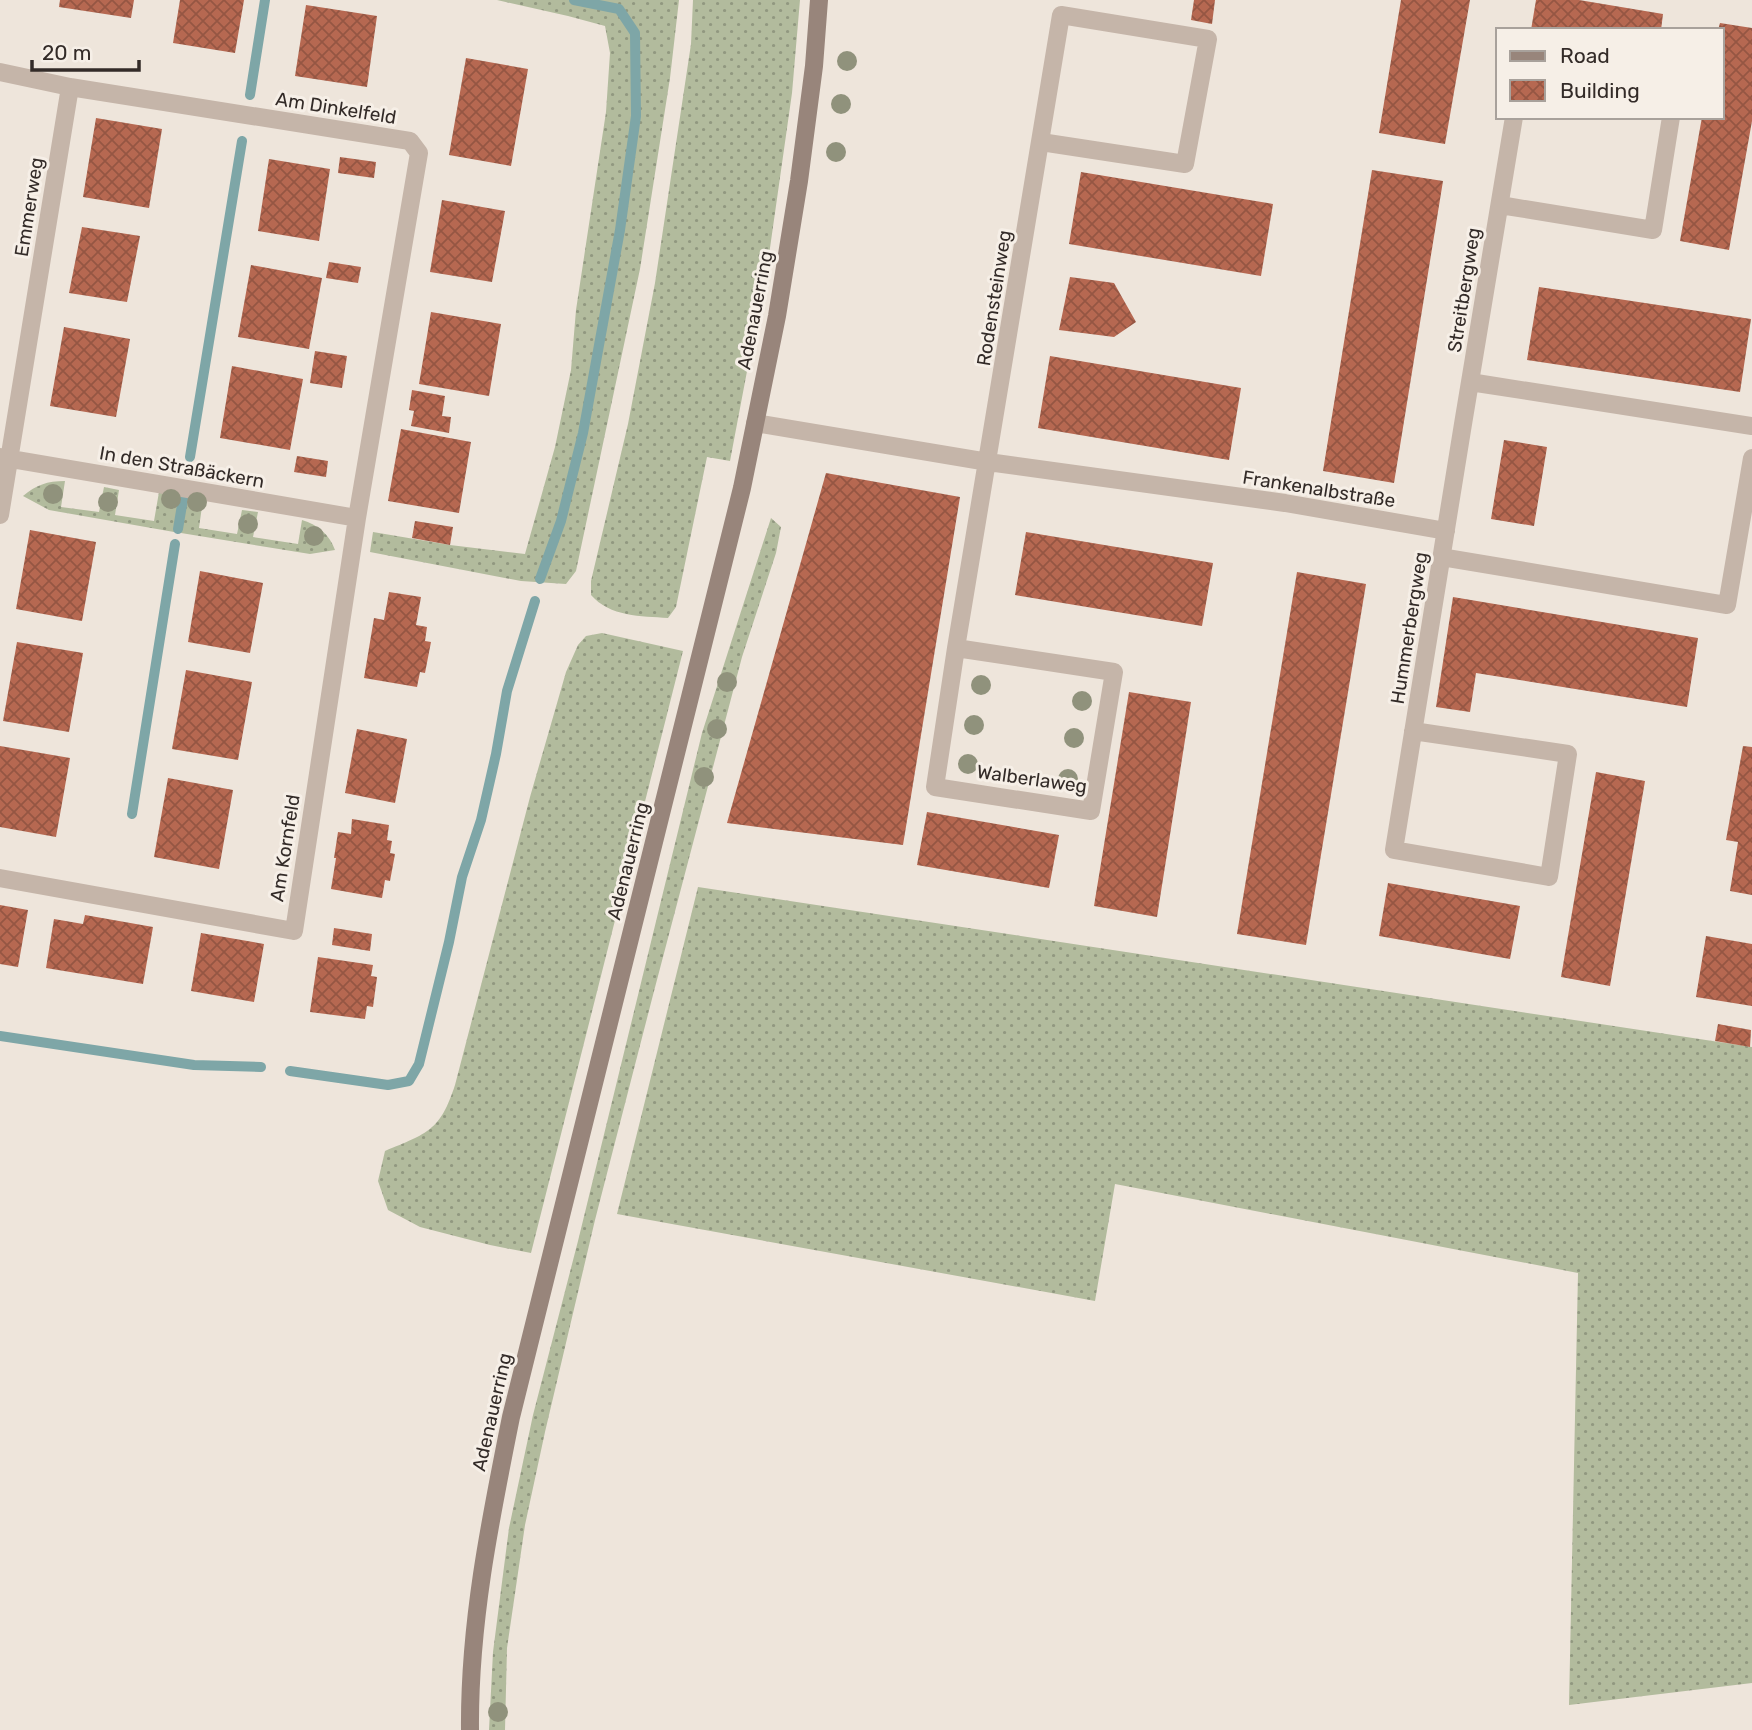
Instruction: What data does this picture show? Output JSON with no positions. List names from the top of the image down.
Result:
{
  "streets": {
    "main road": ["Adenauerring"],
    "street": [
      "Am Dinkelfeld",
      "Emmerweg",
      "Streitbergweg",
      "Rodensteinweg",
      "In den Straßäckern",
      "Frankenalbstraße",
      "Hummerbergweg",
      "Walberlaweg",
      "Am Kornfeld"
    ]
  },
  "crossings": [
    ["Am Dinkelfeld", "Emmerweg"],
    ["Am Dinkelfeld", "In den Straßäckern"],
    ["Am Dinkelfeld", "Am Kornfeld"],
    ["Emmerweg", "In den Straßäckern"],
    ["Rodensteinweg", "Frankenalbstraße"],
    ["Rodensteinweg", "Walberlaweg"],
    ["Adenauerring", "Frankenalbstraße"],
    ["In den Straßäckern", "Am Kornfeld"],
    ["Frankenalbstraße", "Hummerbergweg"],
    ["Frankenalbstraße", "Walberlaweg"]
  ],
  "legend": ["Road", "Building"],
  "scale_bar": "20 m"
}
